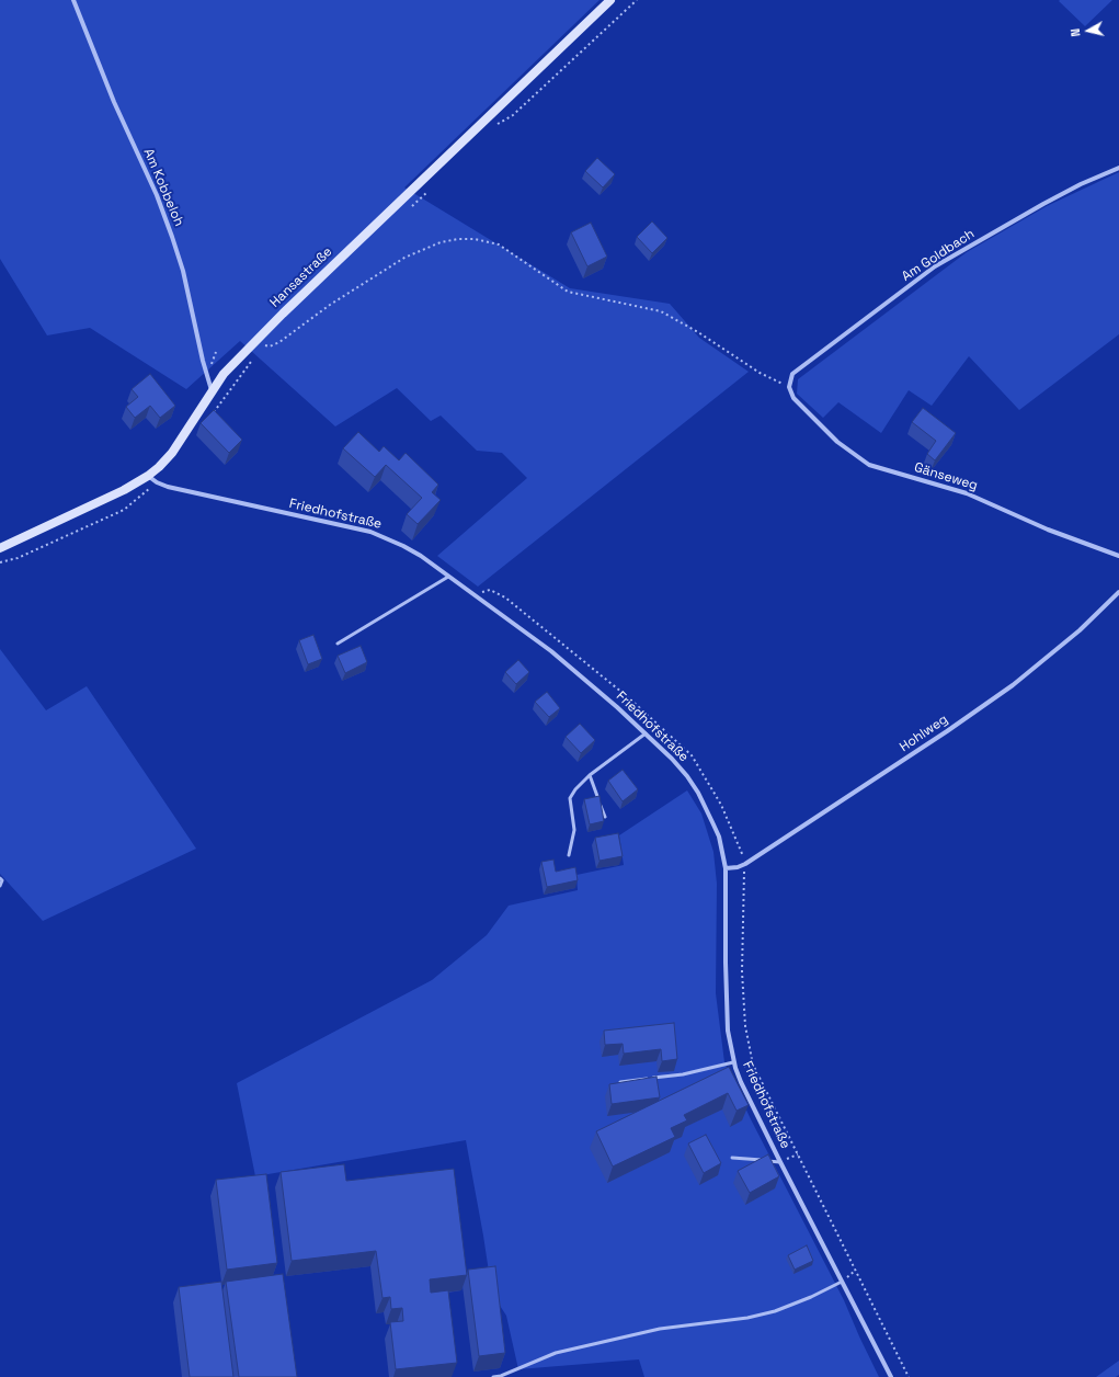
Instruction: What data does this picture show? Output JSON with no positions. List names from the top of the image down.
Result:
{
  "streets": {
    "street": [
      "Am Kobbeloh",
      "Am Goldbach",
      "Hansastraße",
      "Gänseweg",
      "Friedhofstraße",
      "Hohlweg"
    ]
  },
  "crossings": [
    ["Am Kobbeloh", "Hansastraße"],
    ["Am Goldbach", "Gänseweg"],
    ["Hansastraße", "Friedhofstraße"],
    ["Friedhofstraße", "Hohlweg"]
  ],
  "north": "left"
}
